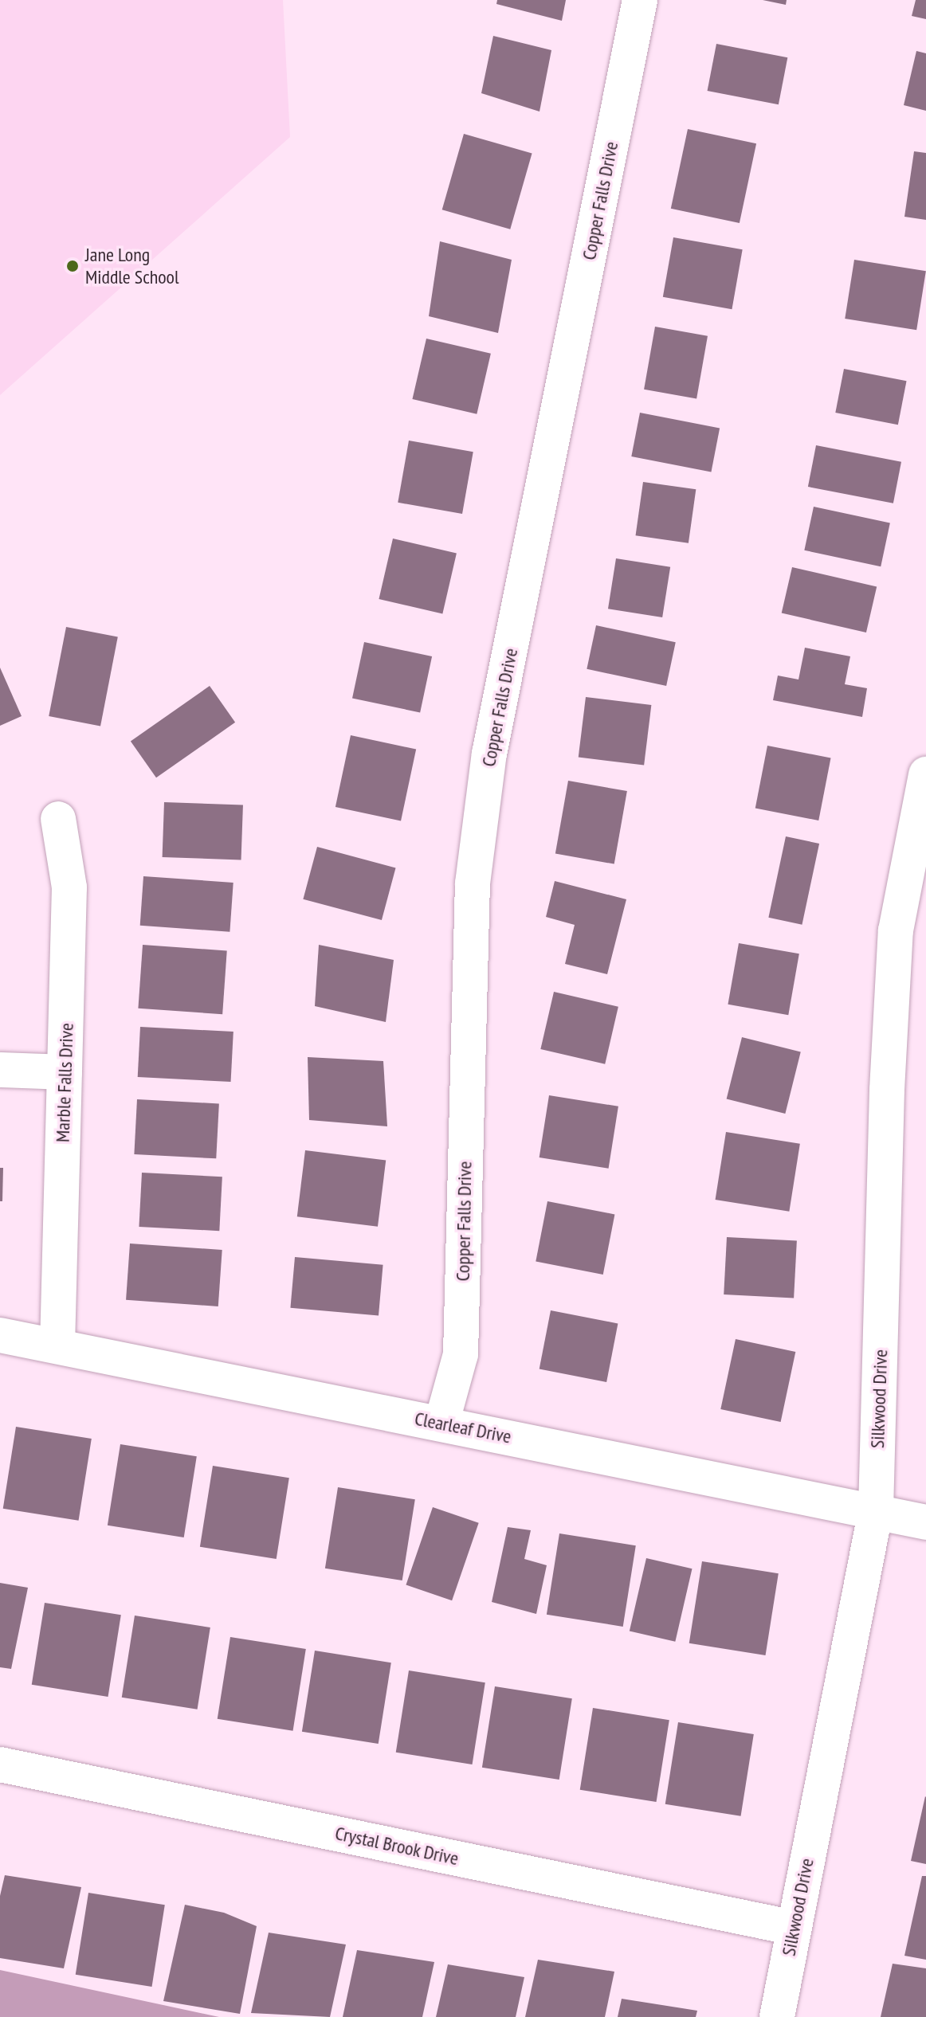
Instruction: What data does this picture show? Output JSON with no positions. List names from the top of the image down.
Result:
{
  "streets": {
    "street": [
      "Copper Falls Drive",
      "Marble Falls Drive",
      "Silkwood Drive",
      "Clearleaf Drive",
      "Crystal Brook Drive"
    ]
  },
  "crossings": [
    ["Copper Falls Drive", "Clearleaf Drive"],
    ["Marble Falls Drive", "Clearleaf Drive"],
    ["Silkwood Drive", "Clearleaf Drive"],
    ["Silkwood Drive", "Crystal Brook Drive"]
  ],
  "places": ["Jane Long Middle School"]
}
